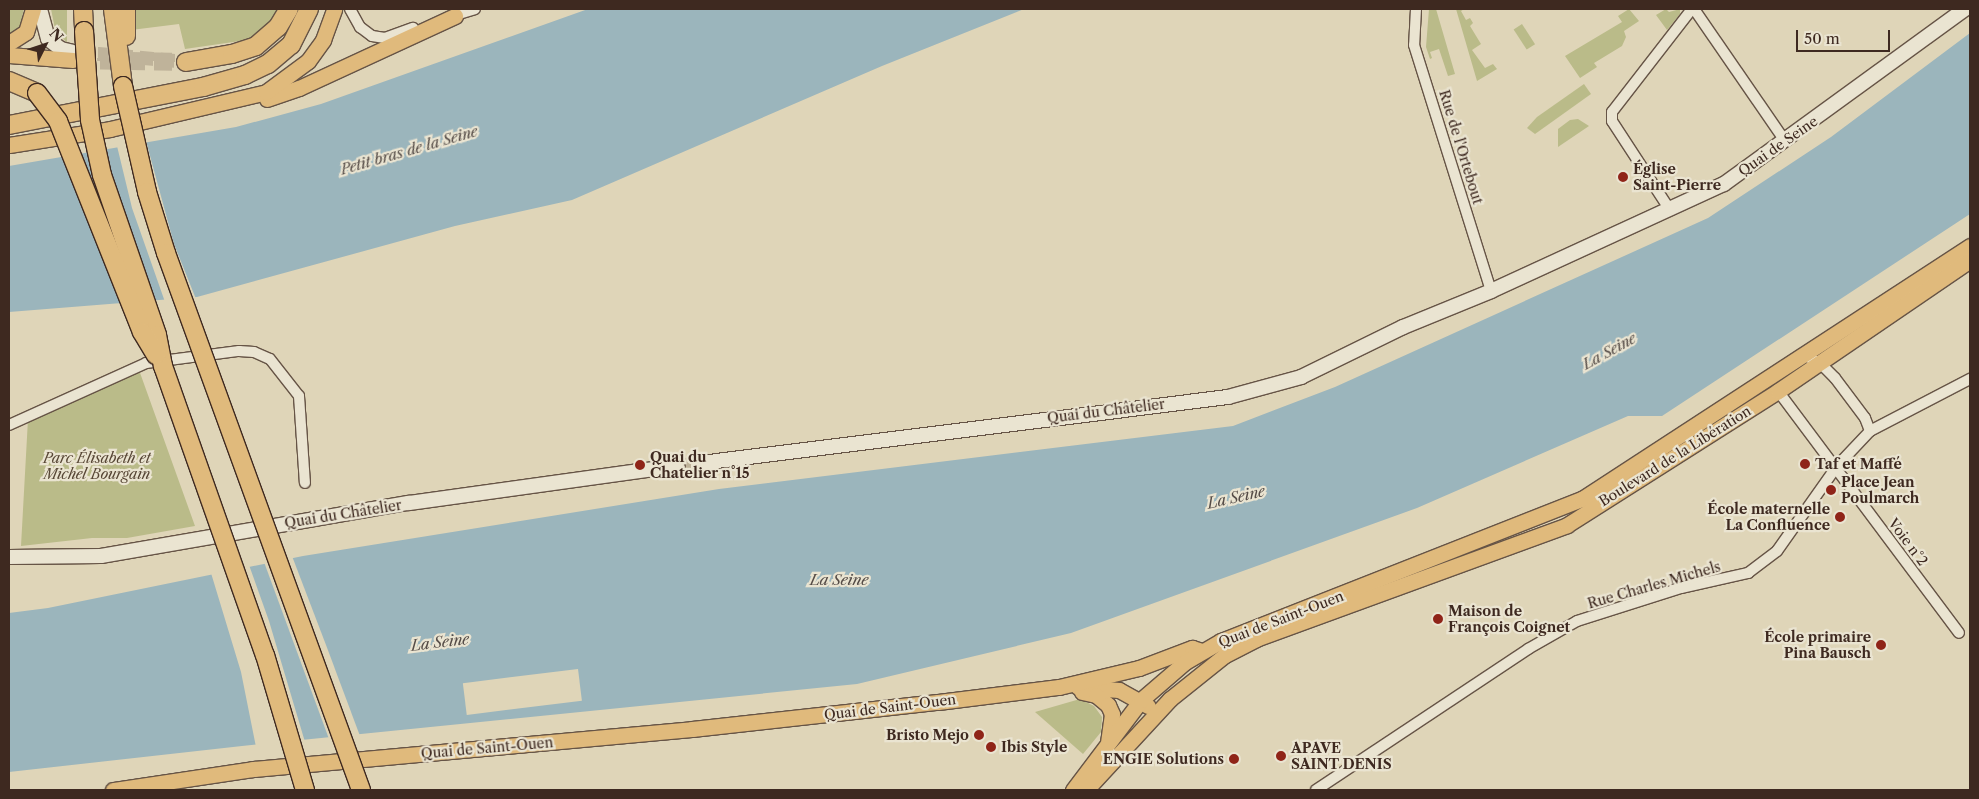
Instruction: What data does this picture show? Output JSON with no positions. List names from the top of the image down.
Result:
{
  "streets": {
    "main road": ["Boulevard de la Libération", "Quai de Saint-Ouen"],
    "street": [
      "Quai de Seine",
      "Rue de l'Ortebout",
      "Quai du Châtelier",
      "Voie n°2",
      "Rue Charles Michels"
    ]
  },
  "crossings": [
    ["Quai de Seine", "Rue de l'Ortebout"],
    ["Quai de Seine", "Quai du Châtelier"],
    ["Rue de l'Ortebout", "Quai du Châtelier"],
    ["Boulevard de la Libération", "Quai de Saint-Ouen"],
    ["Voie n°2", "Rue Charles Michels"]
  ],
  "water": ["Petit bras de la Seine", "La Seine"],
  "parks": ["Parc Élisabeth et Michel Bourgain"],
  "places": [
    "Église Saint-Pierre",
    "Taf et Maffé",
    "Quai du Chatelier n°15",
    "Place Jean Poulmarch",
    "École maternelle La Confluence",
    "Maison de François Coignet",
    "École primaire Pina Bausch",
    "Bristo Mejo",
    "Ibis Style",
    "APAVE SAINT DENIS",
    "ENGIE Solutions"
  ],
  "scale_bar": "50 m",
  "north": "top right"
}
